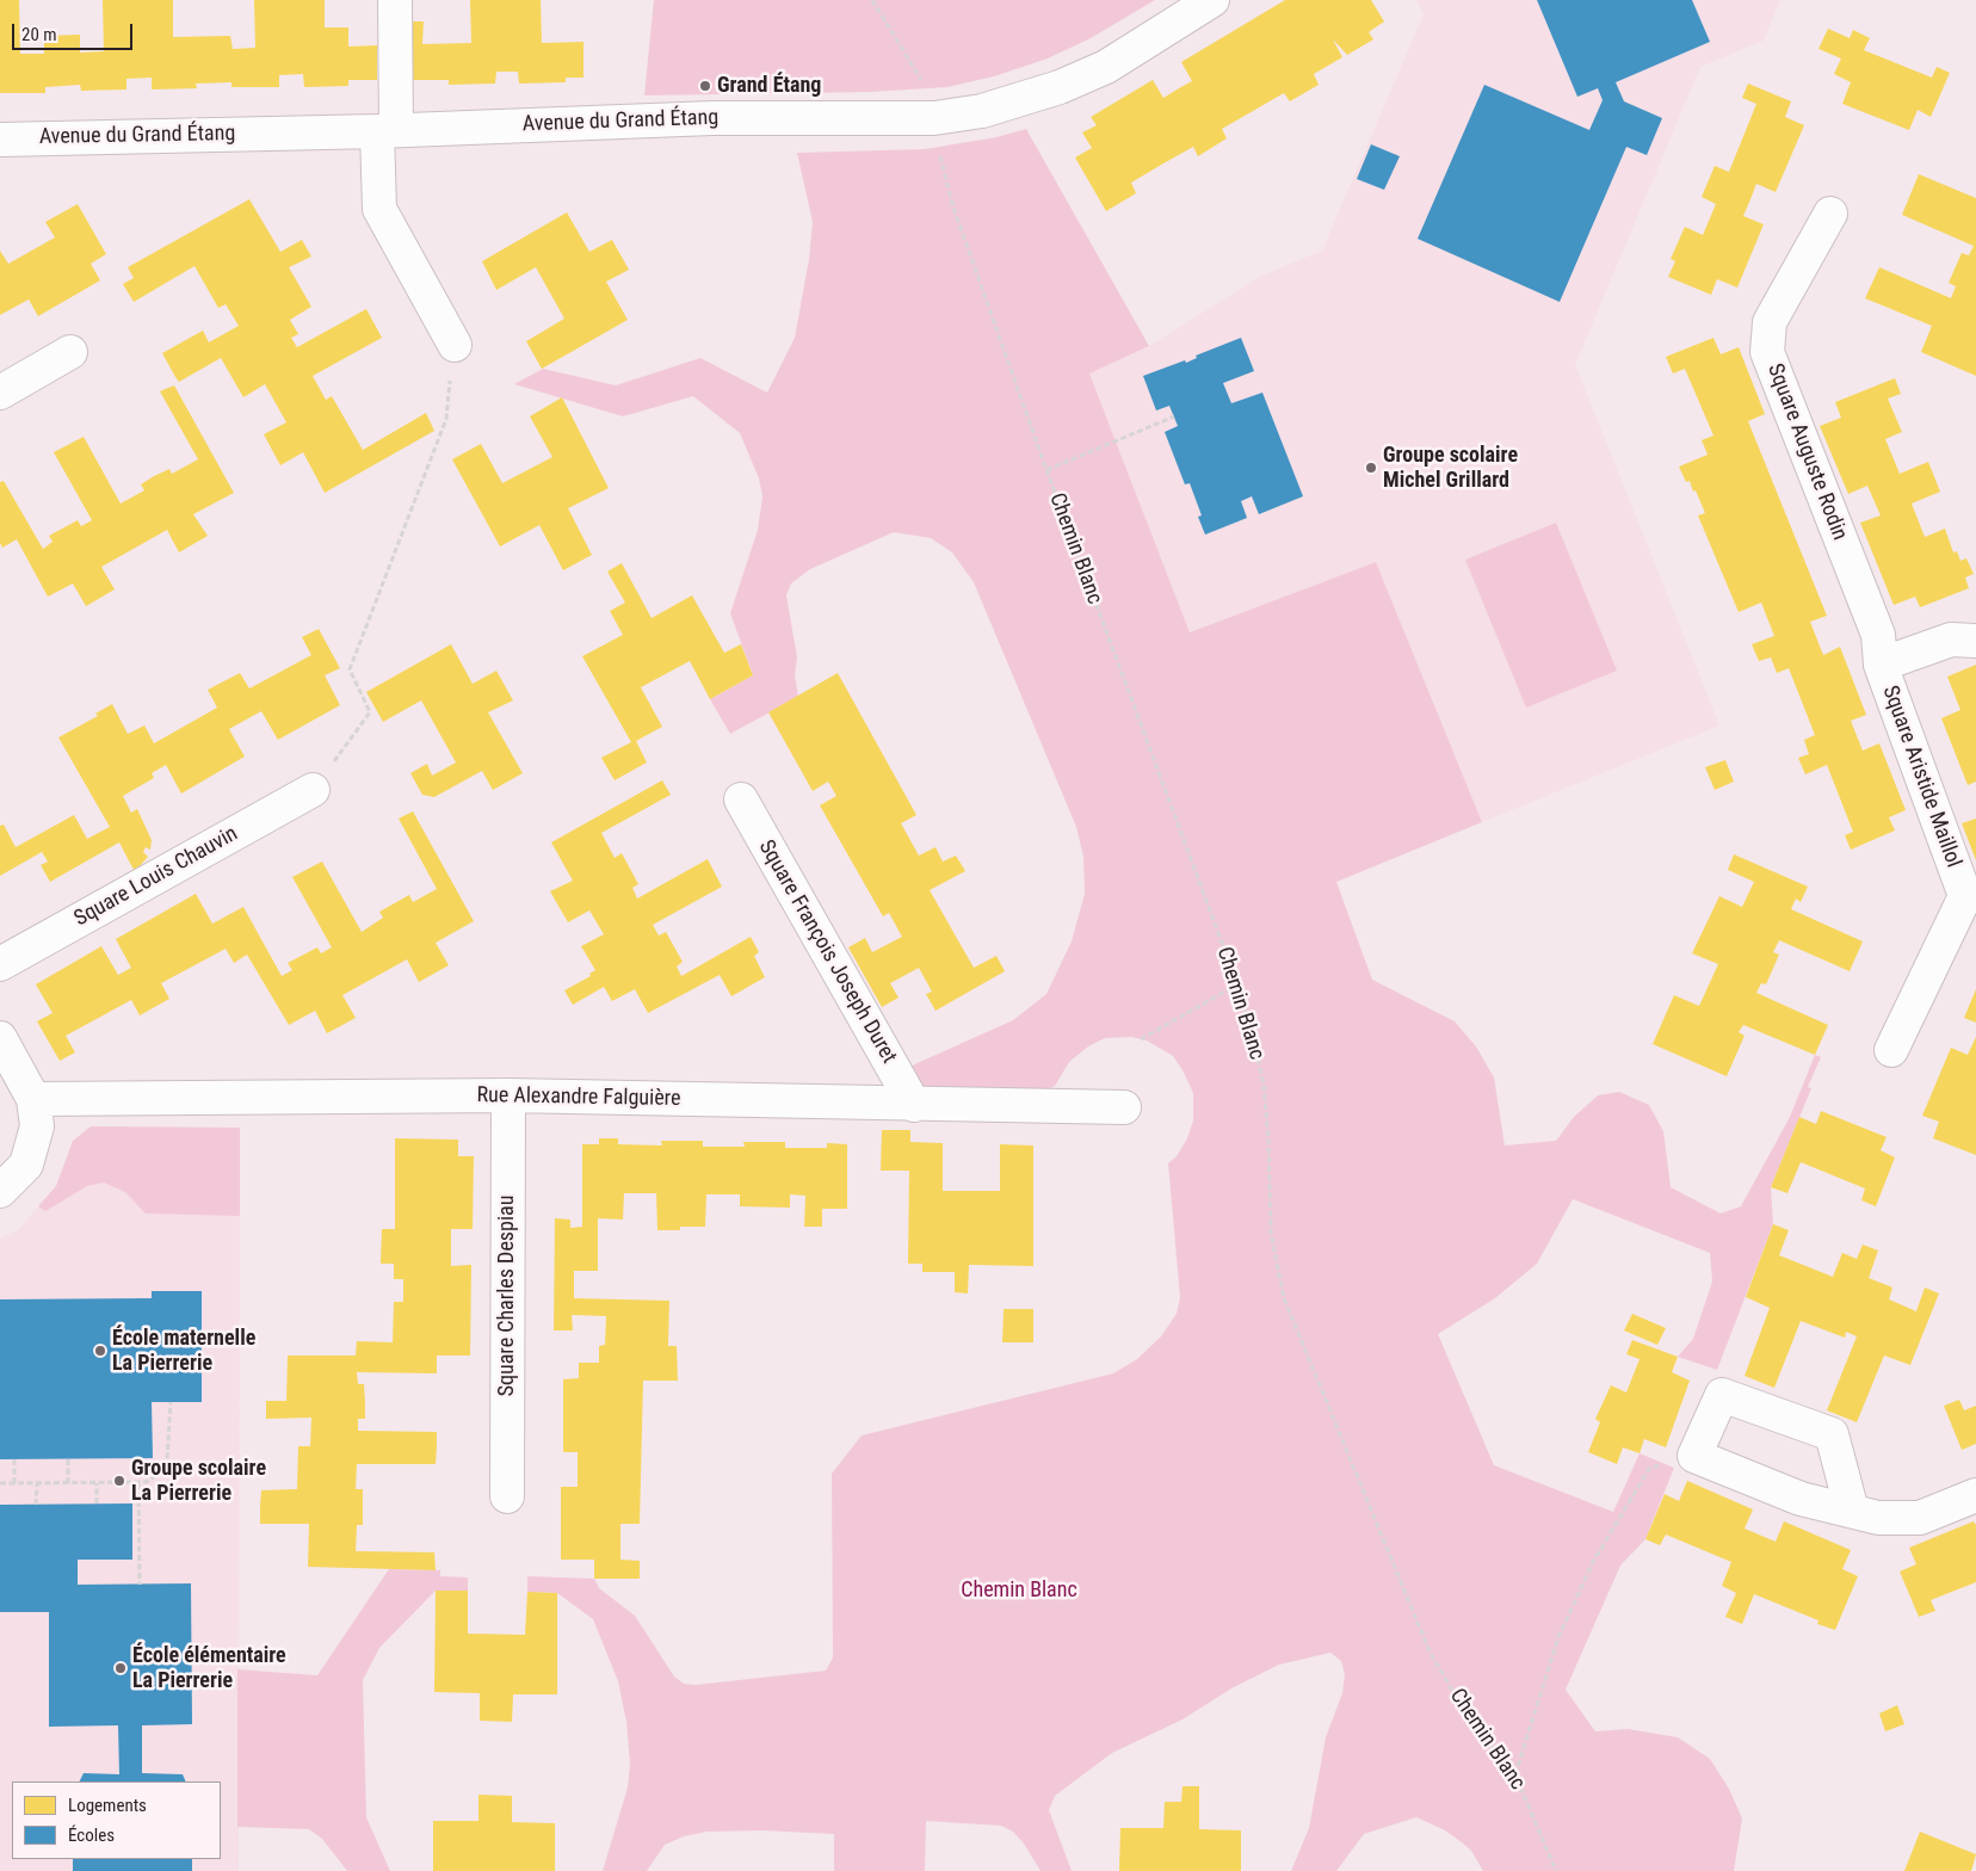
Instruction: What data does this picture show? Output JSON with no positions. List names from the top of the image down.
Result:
{
  "streets": {
    "street": [
      "Avenue du Grand Étang",
      "Square Auguste Rodin",
      "Square Aristide Maillol",
      "Square Louis Chauvin",
      "Square François Joseph Duret",
      "Rue Alexandre Falguière",
      "Square Charles Despiau"
    ],
    "path": ["Chemin Blanc"]
  },
  "crossings": [
    ["Avenue du Grand Étang", "Chemin Blanc"],
    ["Square Auguste Rodin", "Square Aristide Maillol"],
    ["Square François Joseph Duret", "Rue Alexandre Falguière"],
    ["Rue Alexandre Falguière", "Square Charles Despiau"]
  ],
  "parks": ["Chemin Blanc"],
  "places": [
    "Grand Étang",
    "Groupe scolaire Michel Grillard",
    "École maternelle La Pierrerie",
    "Groupe scolaire La Pierrerie",
    "École élémentaire La Pierrerie"
  ],
  "legend": ["Logements", "Écoles"],
  "scale_bar": "20 m"
}
